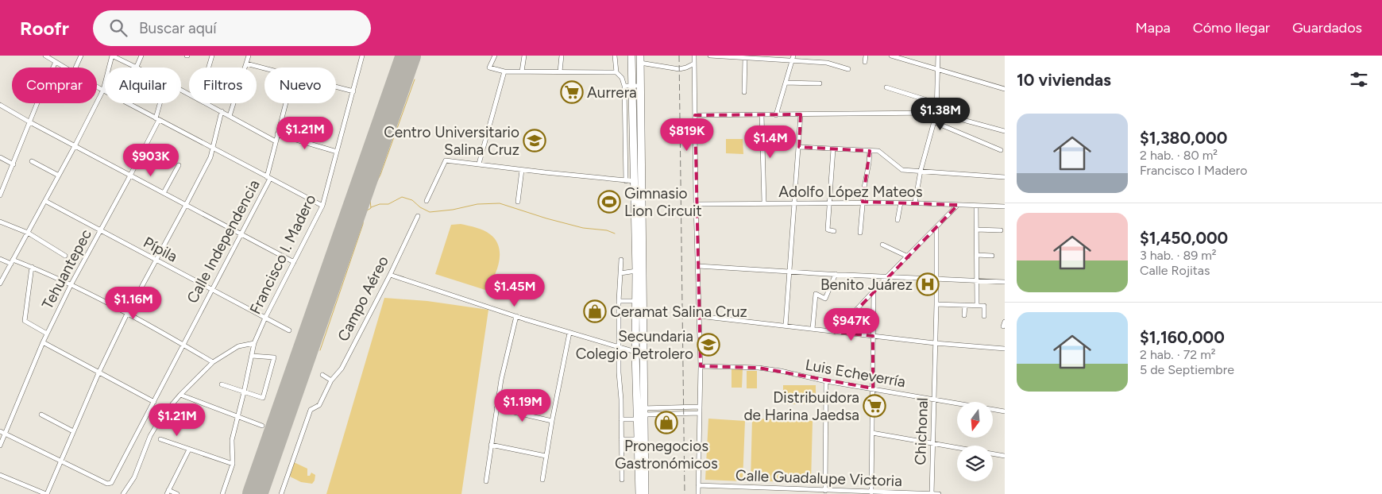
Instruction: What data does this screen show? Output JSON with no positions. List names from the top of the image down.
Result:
{
  "streets": {
    "street": [
      "Adolfo López Mateos",
      "Calle Independencia",
      "Pípila",
      "Francisco I. Madero",
      "Tehuantepec",
      "Campo Aéreo",
      "Luis Echeverría",
      "Chichonal",
      "Calle Guadalupe Victoria"
    ]
  },
  "crossings": [
    ["Calle Independencia", "Pípila"],
    ["Pípila", "Francisco I. Madero"],
    ["Pípila", "Tehuantepec"],
    ["Luis Echeverría", "Chichonal"],
    ["Chichonal", "Calle Guadalupe Victoria"]
  ],
  "places": {
    "supermarket": ["Aurrera", "Distribuidora de Harina Jaedsa"],
    "school or university": ["Centro Universitario Salina Cruz", "Secundaria Colegio Petrolero"],
    "sports": ["Gimnasio Lion Circuit"],
    "hospital": ["Benito Juárez"],
    "shop": ["Ceramat Salina Cruz", "Pronegocios Gastronómicos"]
  },
  "north": "bottom",
  "page": {
    "header": "Roofr",
    "search": "Buscar aquí",
    "nav": ["Mapa", "Cómo llegar", "Guardados"],
    "heading": "10 viviendas",
    "chip": [
      "Comprar",
      "Alquilar",
      "Filtros",
      "Nuevo"
    ],
    "price": [
      "$1.38M",
      "$1.21M",
      "$819K",
      "$1.4M",
      "$903K",
      "$1.45M",
      "$1.16M",
      "$947K",
      "$1.19M",
      "$1.21M"
    ],
    "list": [
      {
        "name": "$1,380,000",
        "note": "2 hab. · 80 m² · Francisco I Madero"
      },
      {
        "name": "$1,450,000",
        "note": "3 hab. · 89 m² · Calle Rojitas"
      },
      {
        "name": "$1,160,000",
        "note": "2 hab. · 72 m² · 5 de Septiembre"
      }
    ]
  }
}
